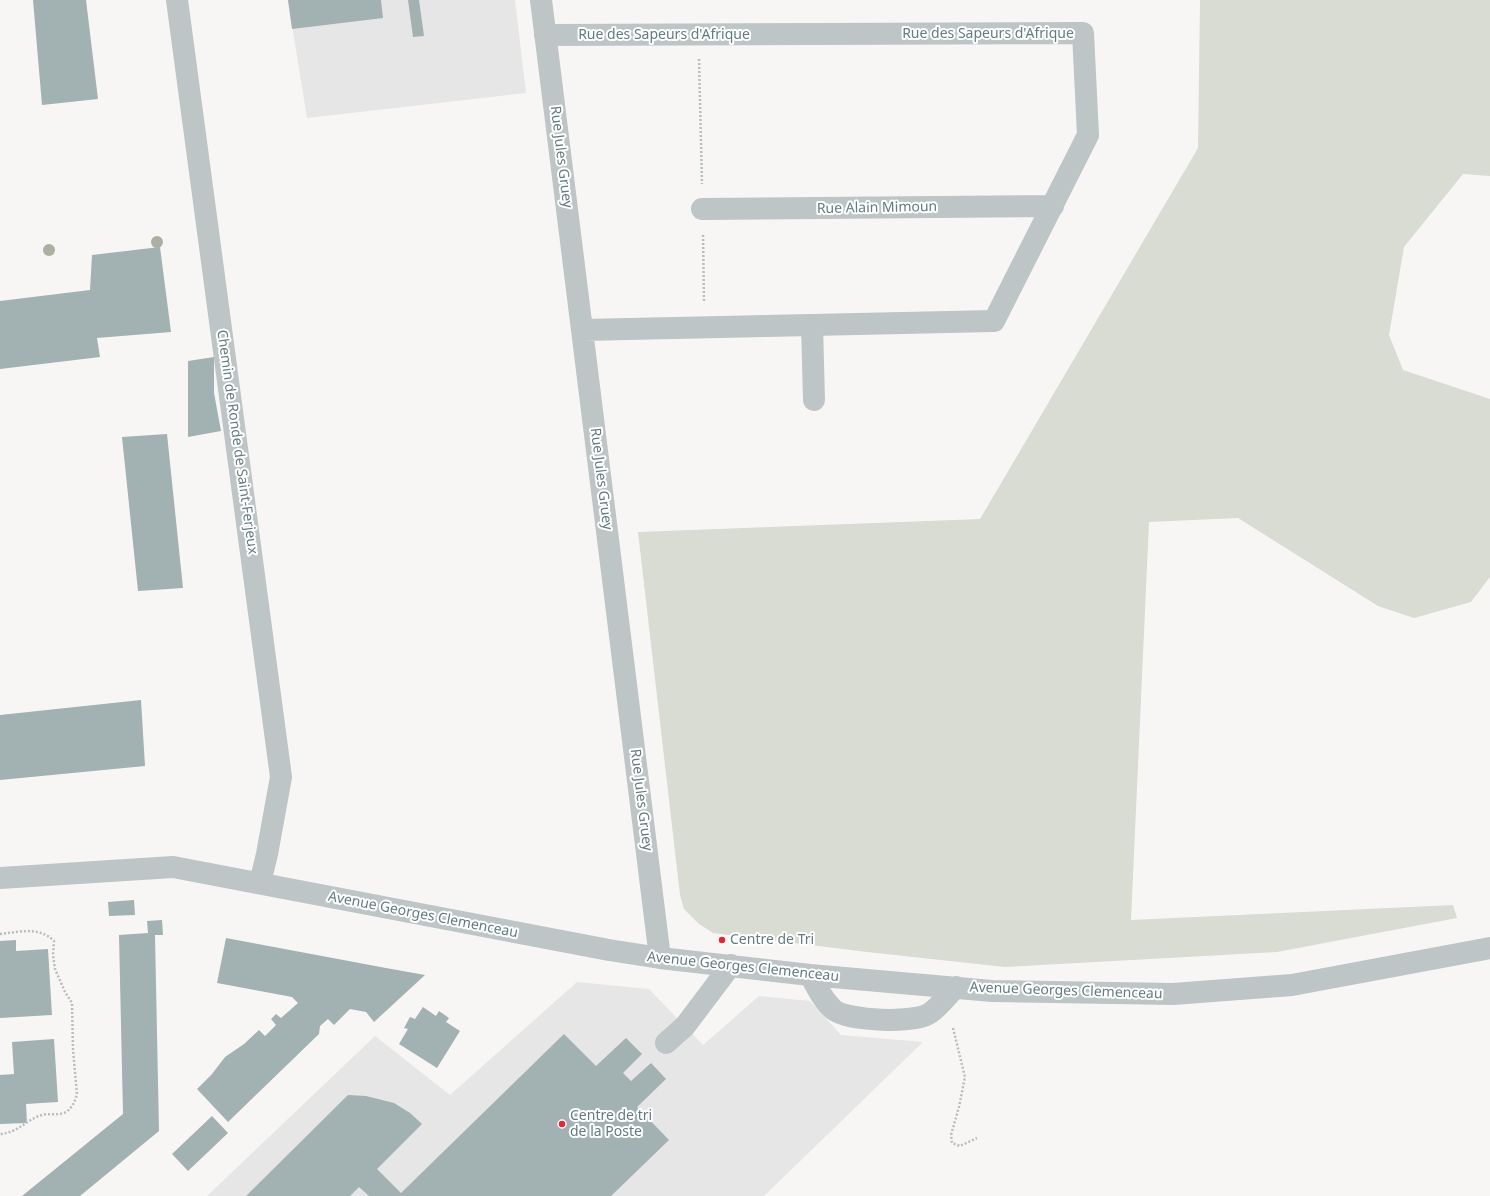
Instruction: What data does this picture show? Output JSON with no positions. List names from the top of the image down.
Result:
{
  "streets": {
    "street": [
      "Rue des Sapeurs d'Afrique",
      "Rue Jules Gruey",
      "Rue Alain Mimoun",
      "Chemin de Ronde de Saint-Ferjeux",
      "Avenue Georges Clemenceau"
    ]
  },
  "crossings": [
    ["Rue des Sapeurs d'Afrique", "Rue Jules Gruey"],
    ["Rue des Sapeurs d'Afrique", "Rue Alain Mimoun"],
    ["Rue Jules Gruey", "Avenue Georges Clemenceau"],
    ["Chemin de Ronde de Saint-Ferjeux", "Avenue Georges Clemenceau"]
  ],
  "places": ["Centre de Tri", "Centre de tri de la Poste"]
}
